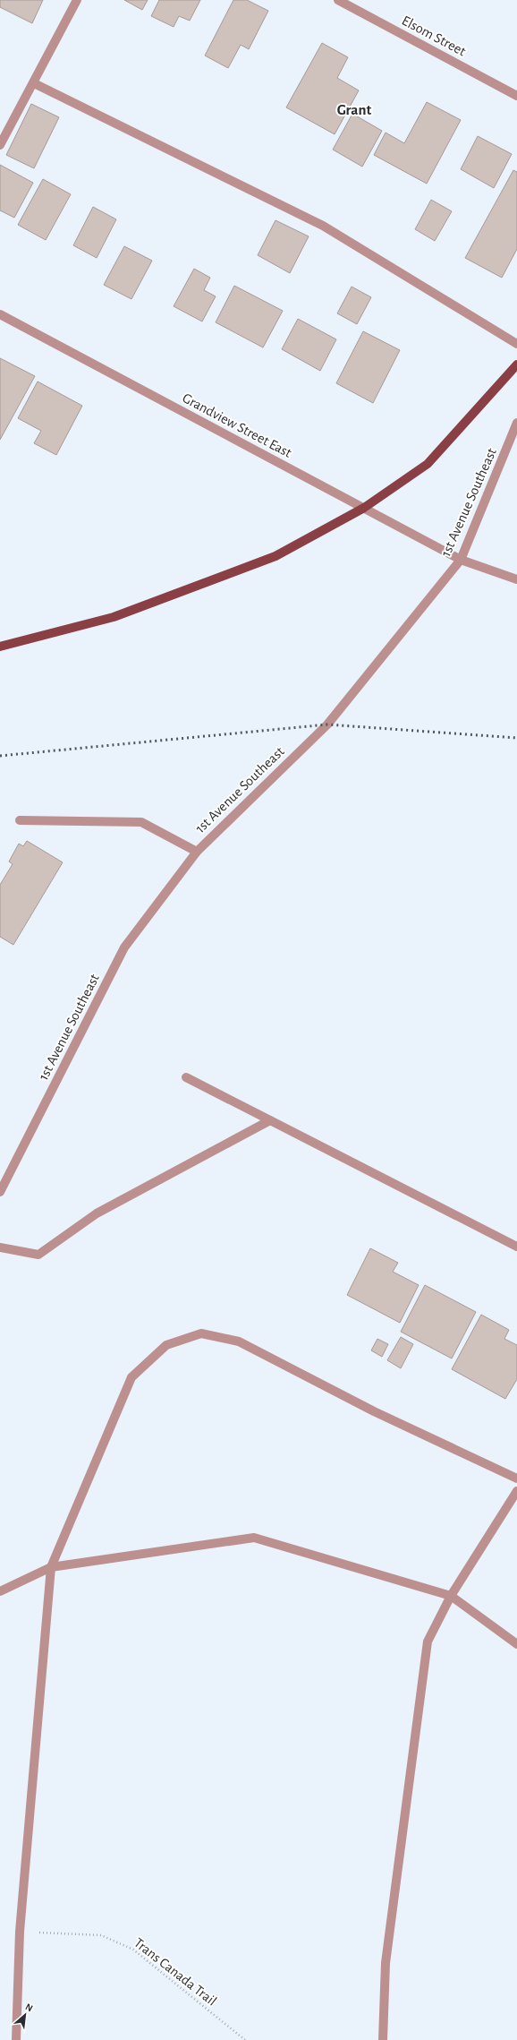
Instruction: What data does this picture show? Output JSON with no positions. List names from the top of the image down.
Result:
{
  "streets": {
    "street": ["Elsom Street", "Grandview Street East", "1st Avenue Southeast"],
    "path": ["Trans Canada Trail"]
  },
  "crossings": [
    ["Grandview Street East", "1st Avenue Southeast"]
  ],
  "districts": ["Grant"],
  "north": "top right"
}
